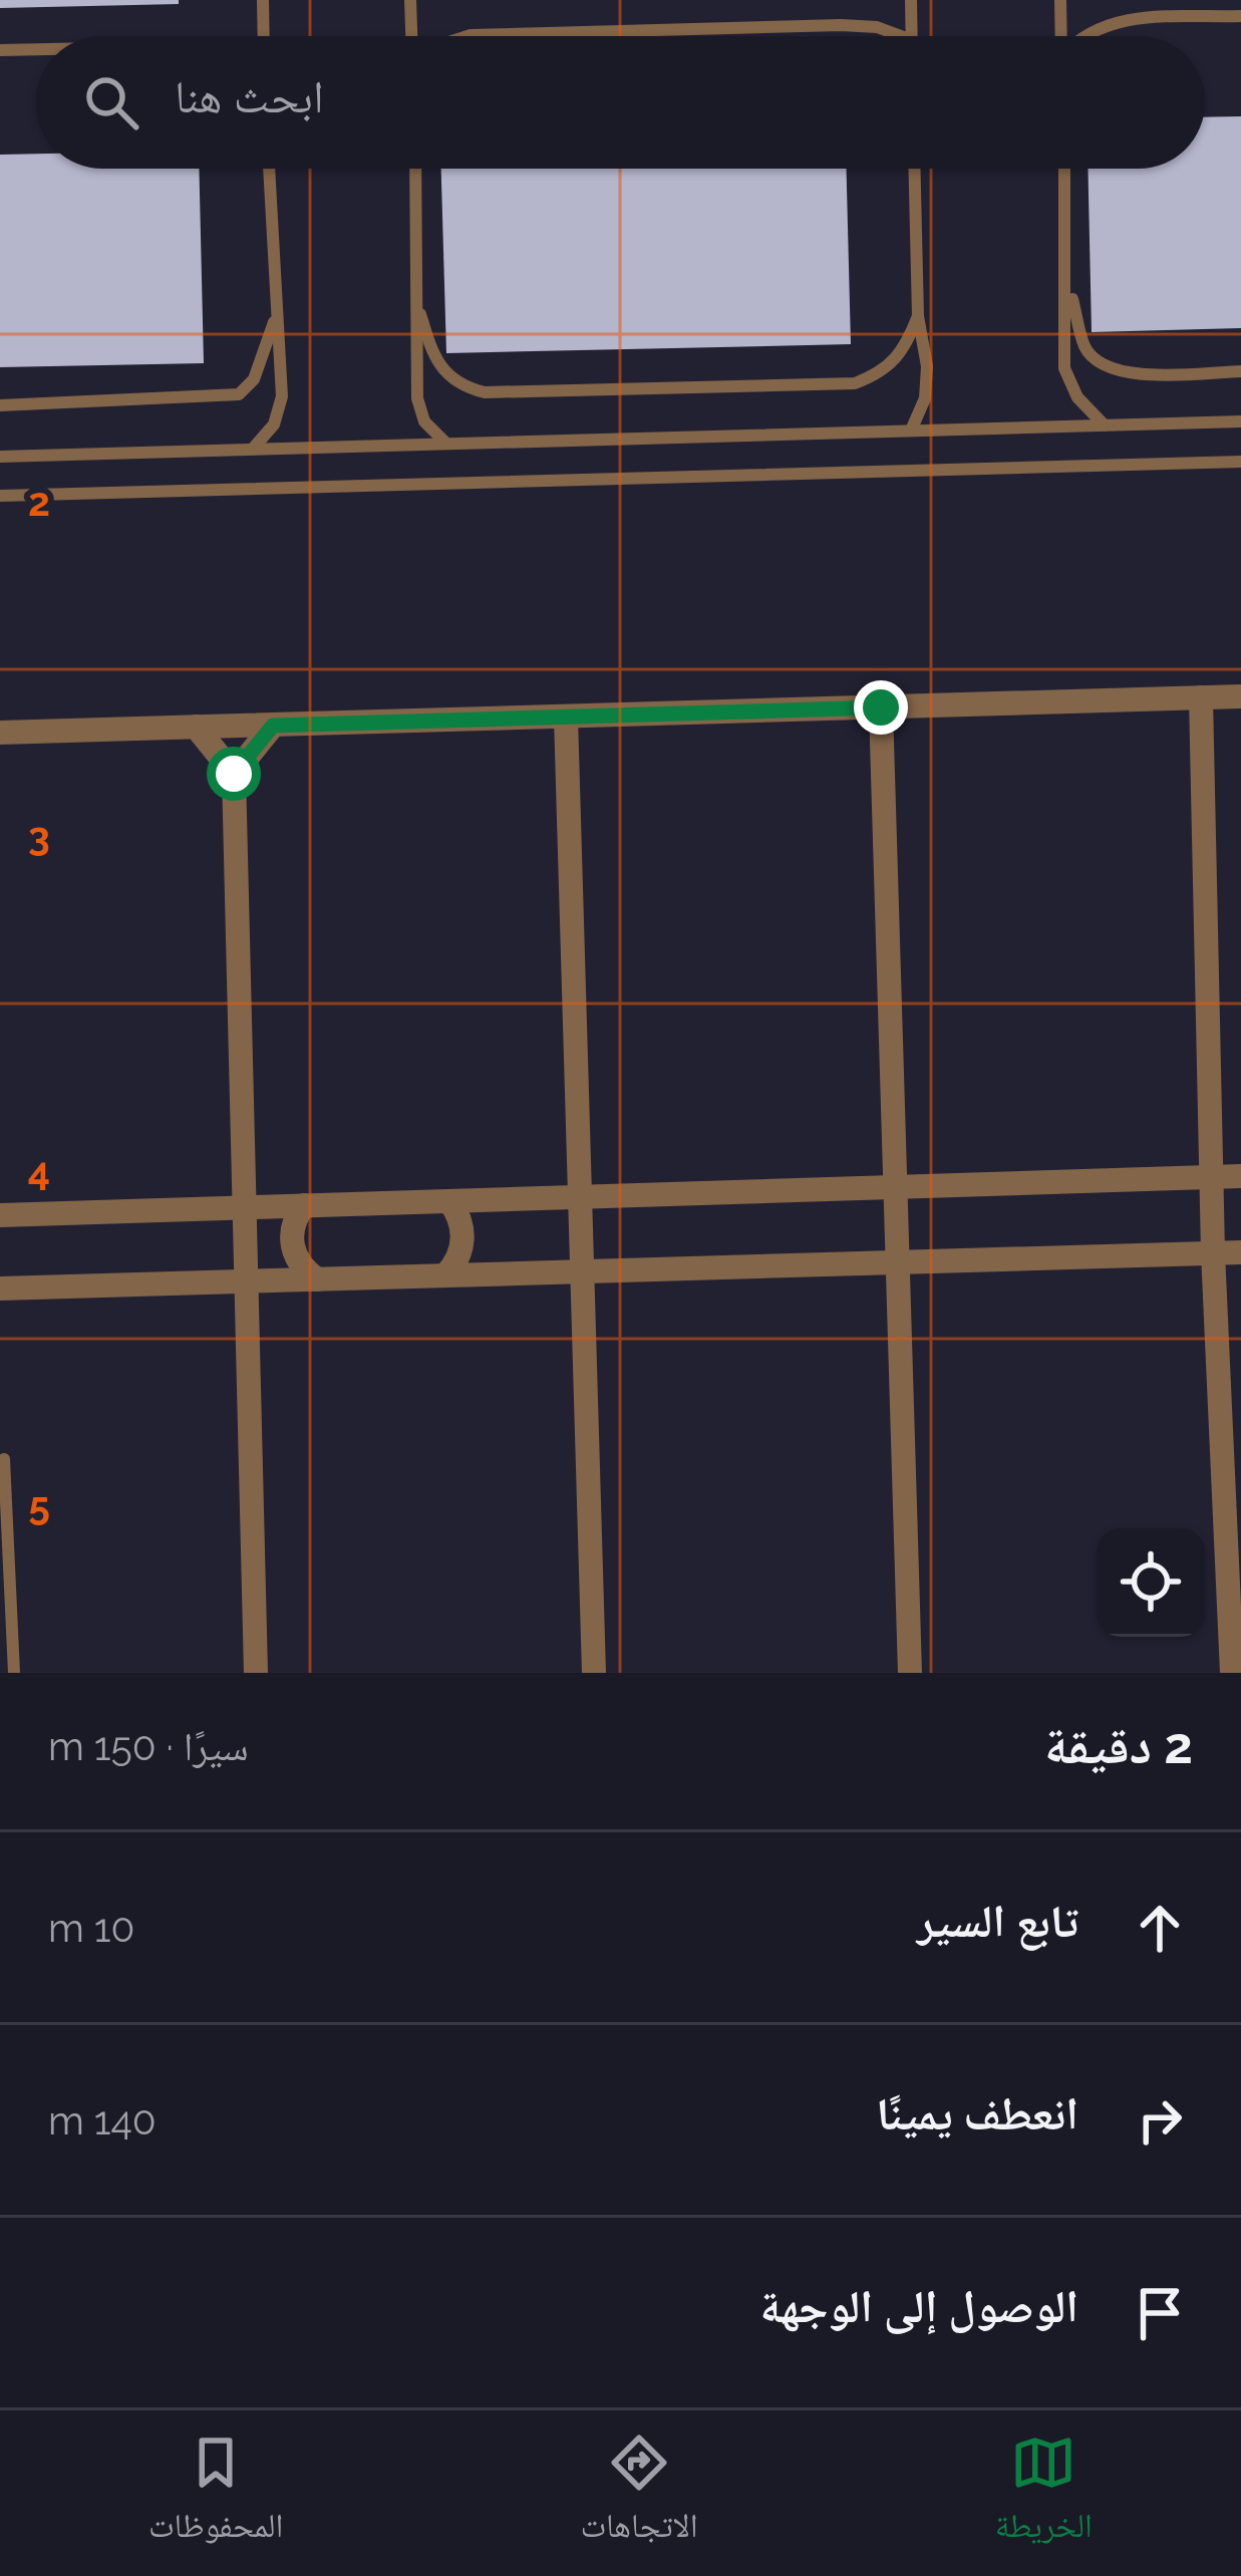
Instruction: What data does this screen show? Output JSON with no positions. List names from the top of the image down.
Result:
{
  "page": {
    "search": "ابحث هنا",
    "heading": ["2 دقيقة", "سيرًا · 150 m"],
    "list": [
      ["تابع السير", "10 m"],
      ["انعطف يمينًا", "140 m"],
      "الوصول إلى الوجهة"
    ],
    "nav": ["الخريطة", "الاتجاهات", "المحفوظات"]
  },
  "grid": {
    "rows": [
      "2",
      "3",
      "4",
      "5"
    ]
  }
}
